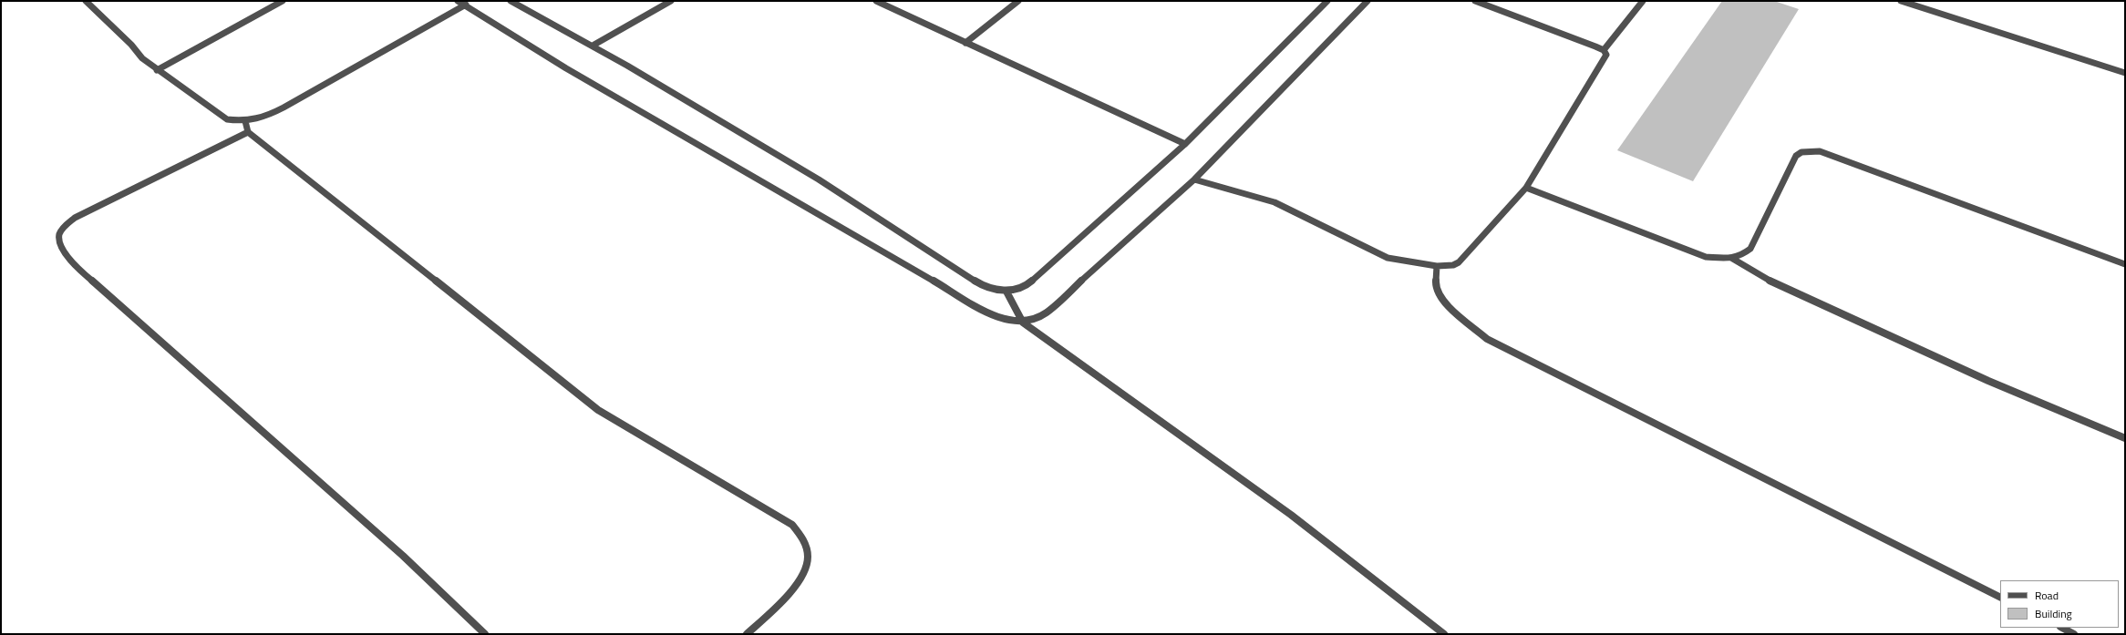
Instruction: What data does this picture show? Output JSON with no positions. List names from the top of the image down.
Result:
{
  "legend": ["Road", "Building"]
}
